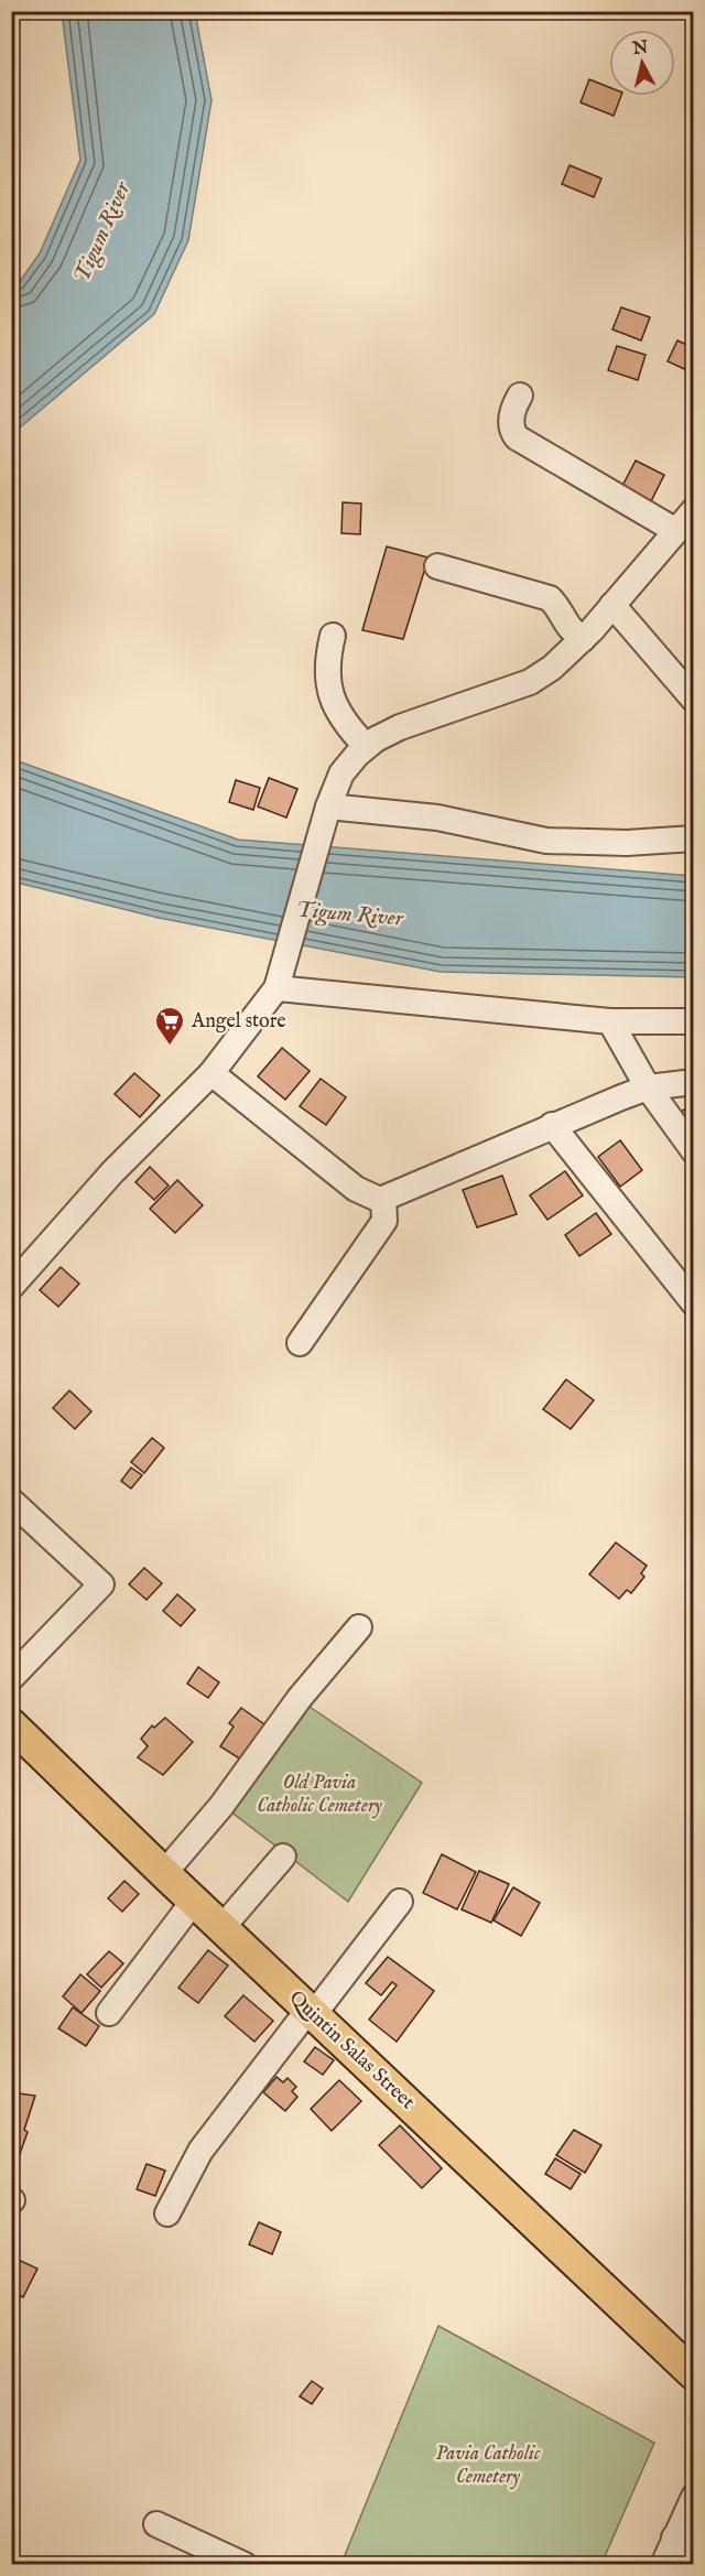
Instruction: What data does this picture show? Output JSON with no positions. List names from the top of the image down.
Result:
{
  "streets": {
    "main road": ["Quintin Salas Street"]
  },
  "water": ["Tigum River"],
  "parks": ["Old Pavia Catholic Cemetery", "Pavia Catholic Cemetery"],
  "places": {
    "supermarket": ["Angel store"]
  },
  "north": "top"
}
